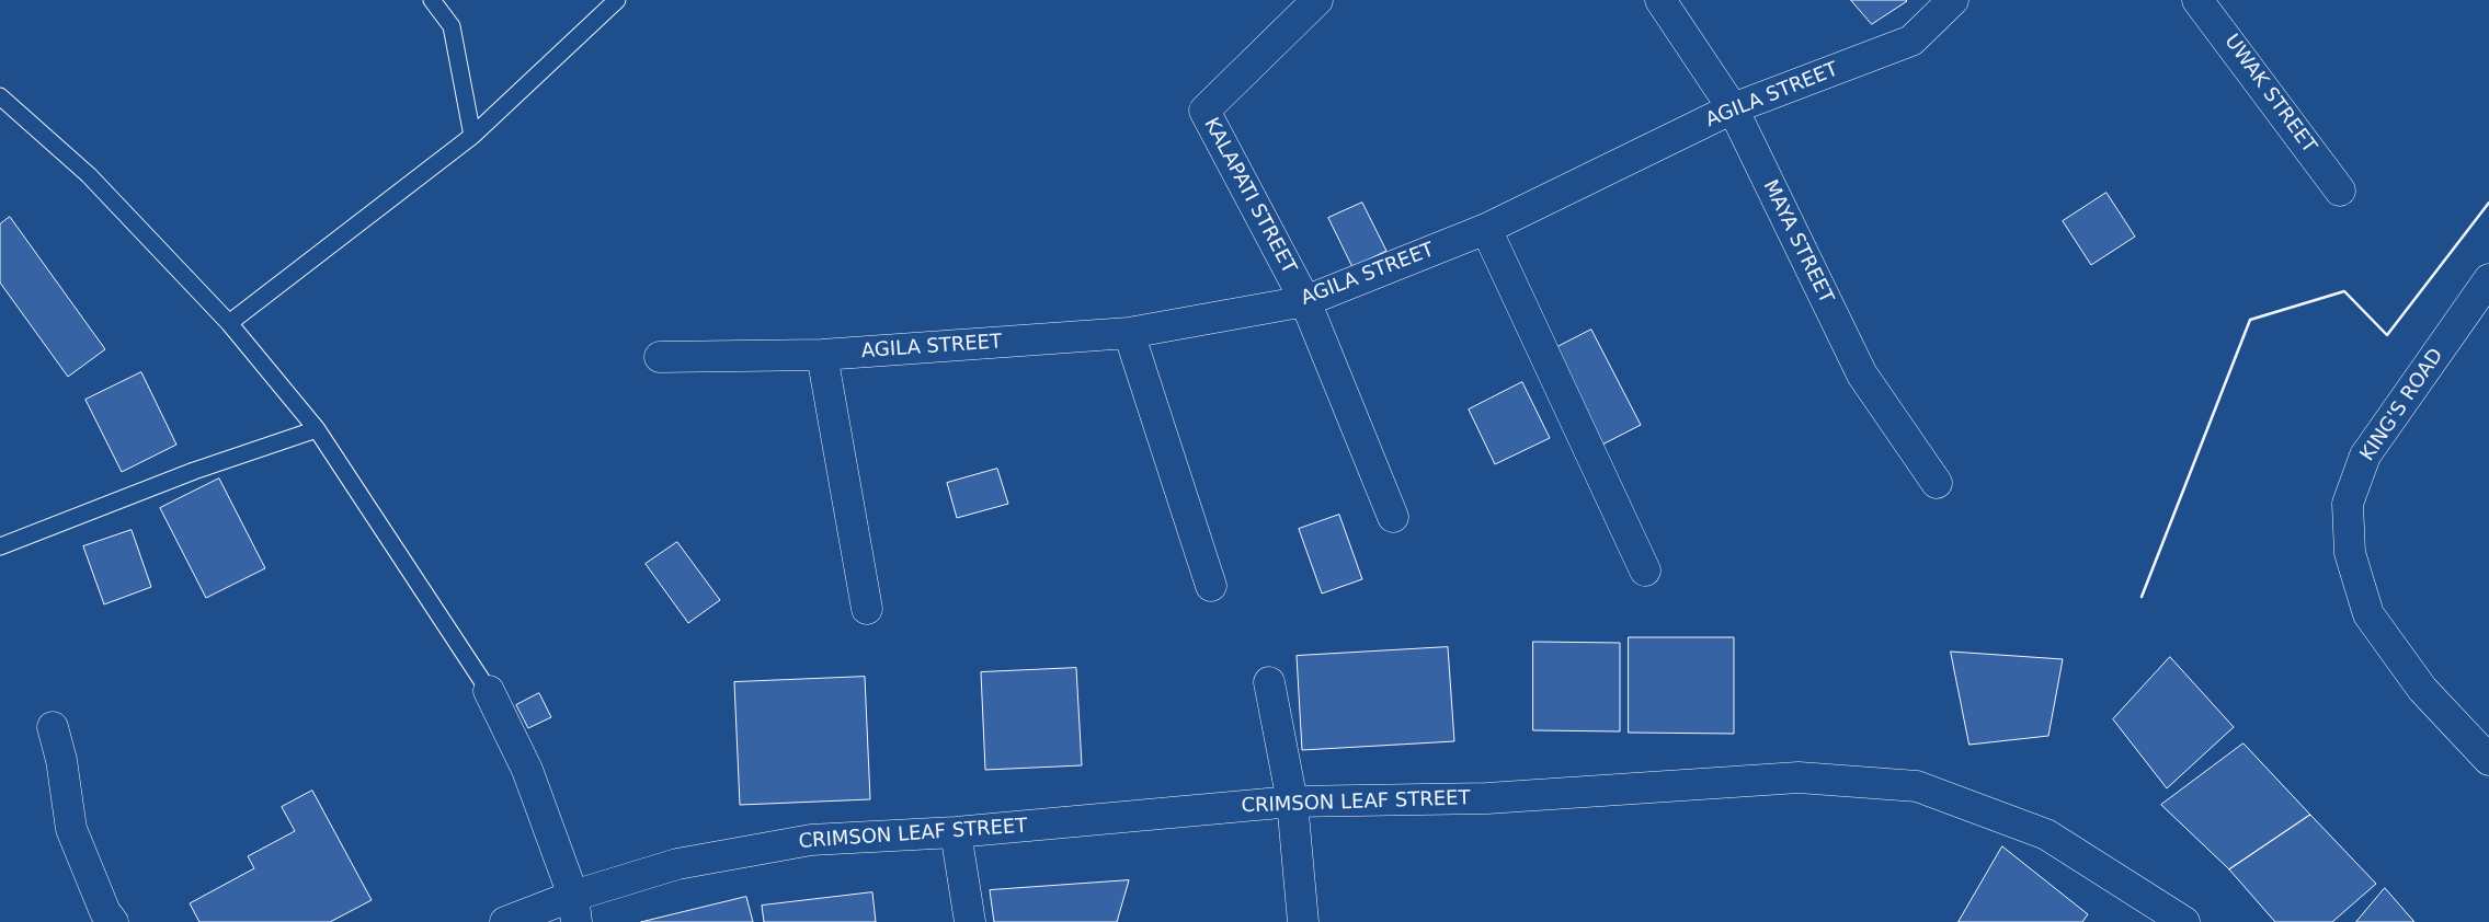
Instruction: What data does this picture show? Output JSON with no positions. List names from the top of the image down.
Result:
{
  "streets": {
    "street": [
      "UWAK STREET",
      "AGILA STREET",
      "KALAPATI STREET",
      "MAYA STREET",
      "KING'S ROAD",
      "CRIMSON LEAF STREET"
    ]
  },
  "crossings": [
    ["AGILA STREET", "KALAPATI STREET"],
    ["AGILA STREET", "MAYA STREET"]
  ]
}
